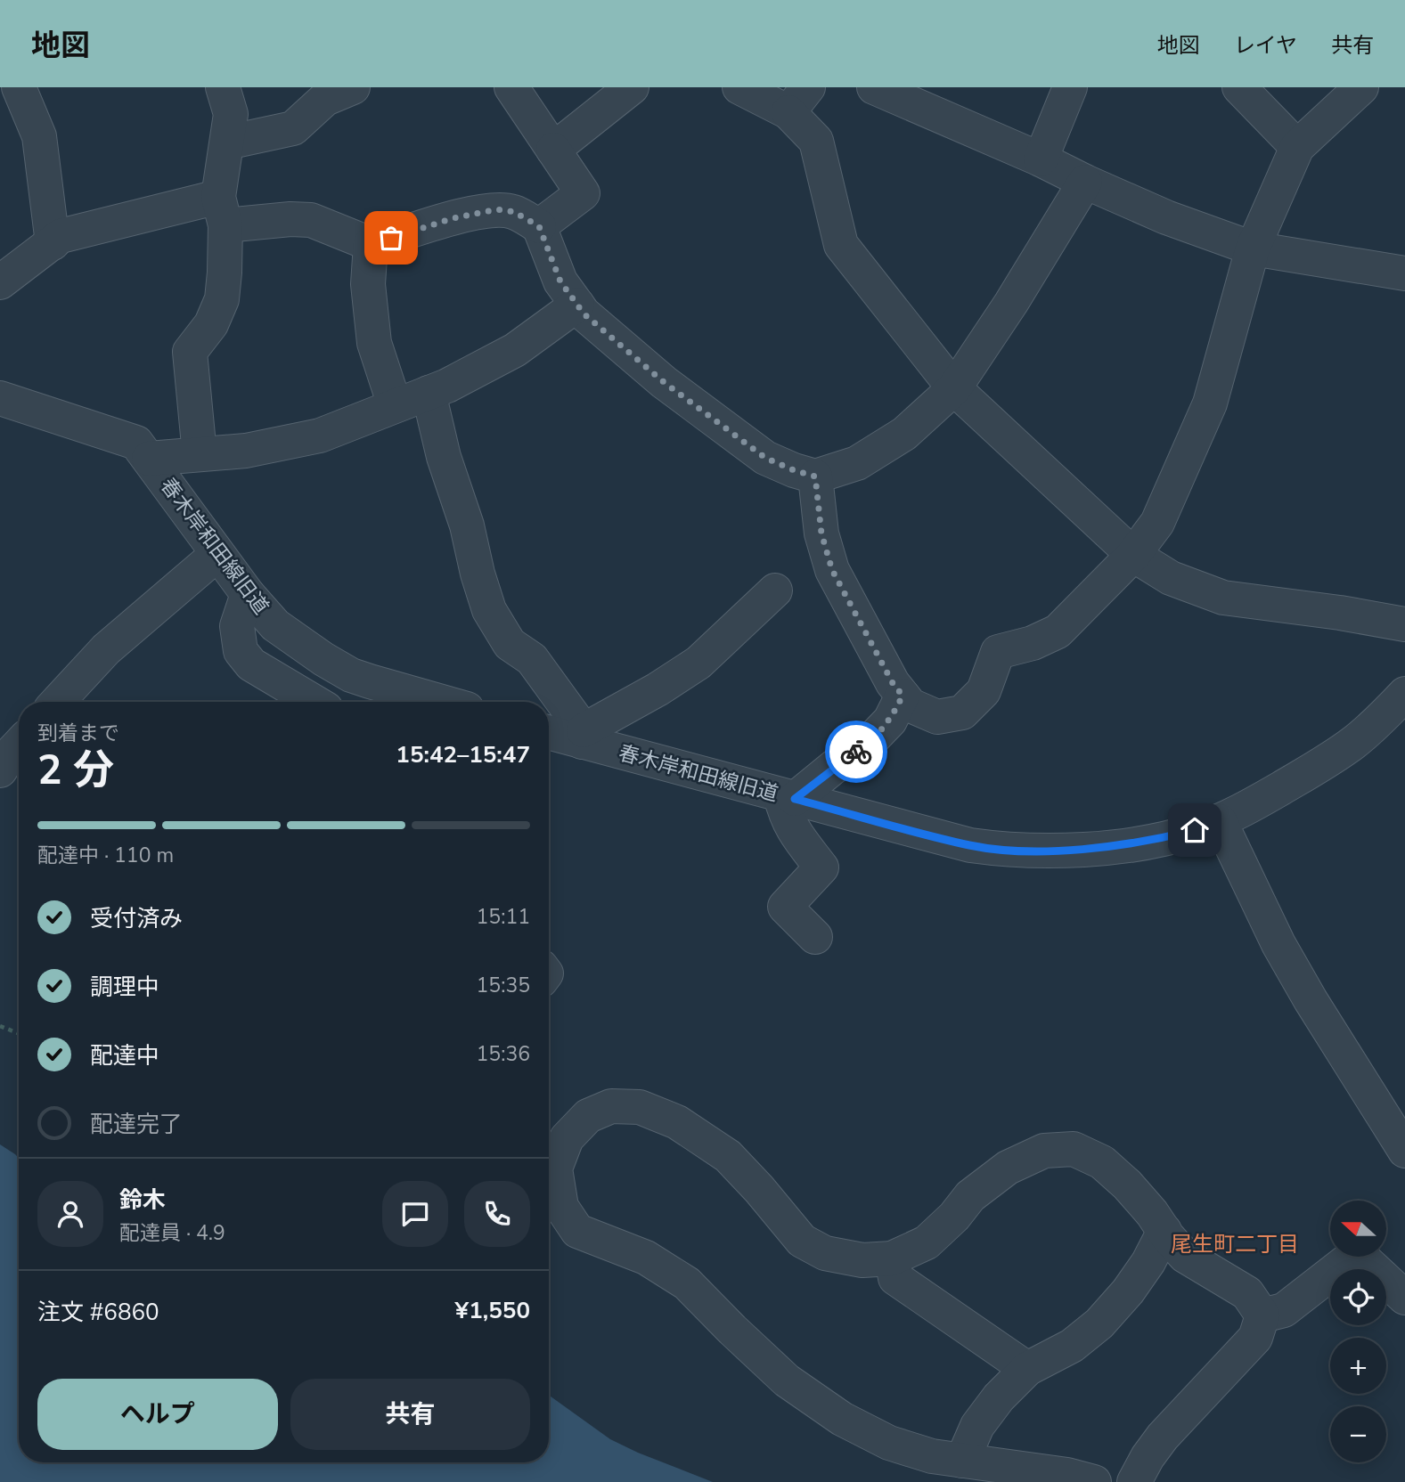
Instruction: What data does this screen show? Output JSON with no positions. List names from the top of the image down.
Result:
{
  "streets": {
    "street": ["春木岸和田線旧道"]
  },
  "districts": ["尾生町二丁目"],
  "north": "left",
  "page": {
    "header": "地図",
    "nav": ["地図", "レイヤ", "共有"],
    "heading": ["2 分", "到着まで", "15:42–15:47"],
    "panel": [
      "鈴木",
      "配達員 · 4.9",
      "注文 #6860",
      "¥1,550"
    ],
    "bar": "配達中 · 110 m",
    "list": [
      ["受付済み", "15:11"],
      ["調理中", "15:35"],
      ["配達中", "15:36"],
      "配達完了"
    ],
    "map_buttons": ["+", "−"],
    "buttons": ["ヘルプ", "共有"]
  }
}
